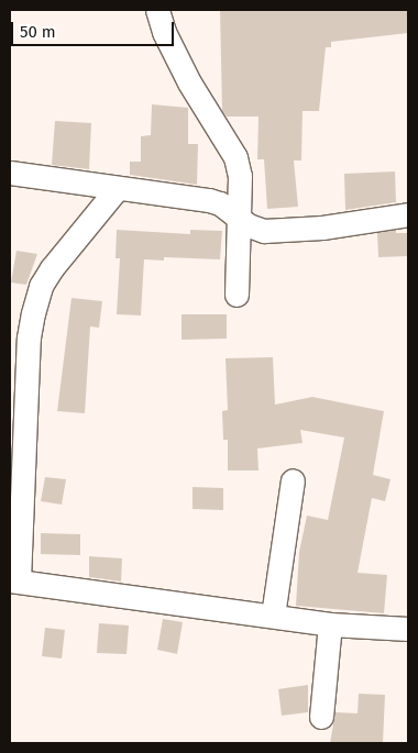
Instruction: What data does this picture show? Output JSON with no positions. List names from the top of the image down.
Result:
{
  "scale_bar": "50 m"
}
